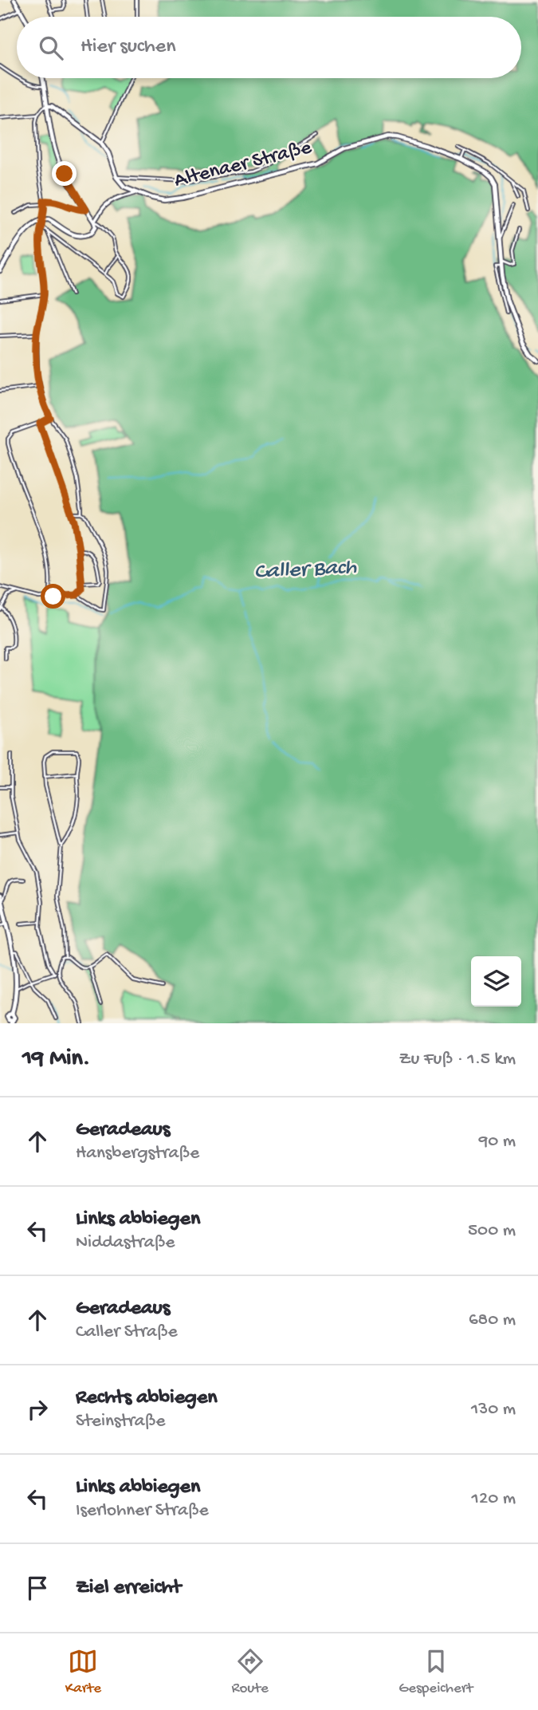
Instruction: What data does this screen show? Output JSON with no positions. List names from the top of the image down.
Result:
{
  "streets": {
    "main road": ["Altenaer Straße"]
  },
  "water": ["Caller Bach"],
  "page": {
    "search": "Hier suchen",
    "heading": ["19 Min.", "Zu Fuß · 1.5 km"],
    "list": [
      ["Geradeaus", "Hansbergstraße", "90 m"],
      ["Links abbiegen", "Niddastraße", "500 m"],
      ["Geradeaus", "Caller Straße", "680 m"],
      ["Rechts abbiegen", "Steinstraße", "130 m"],
      ["Links abbiegen", "Iserlohner Straße", "120 m"],
      "Ziel erreicht"
    ],
    "nav": ["Karte", "Route", "Gespeichert"]
  }
}
